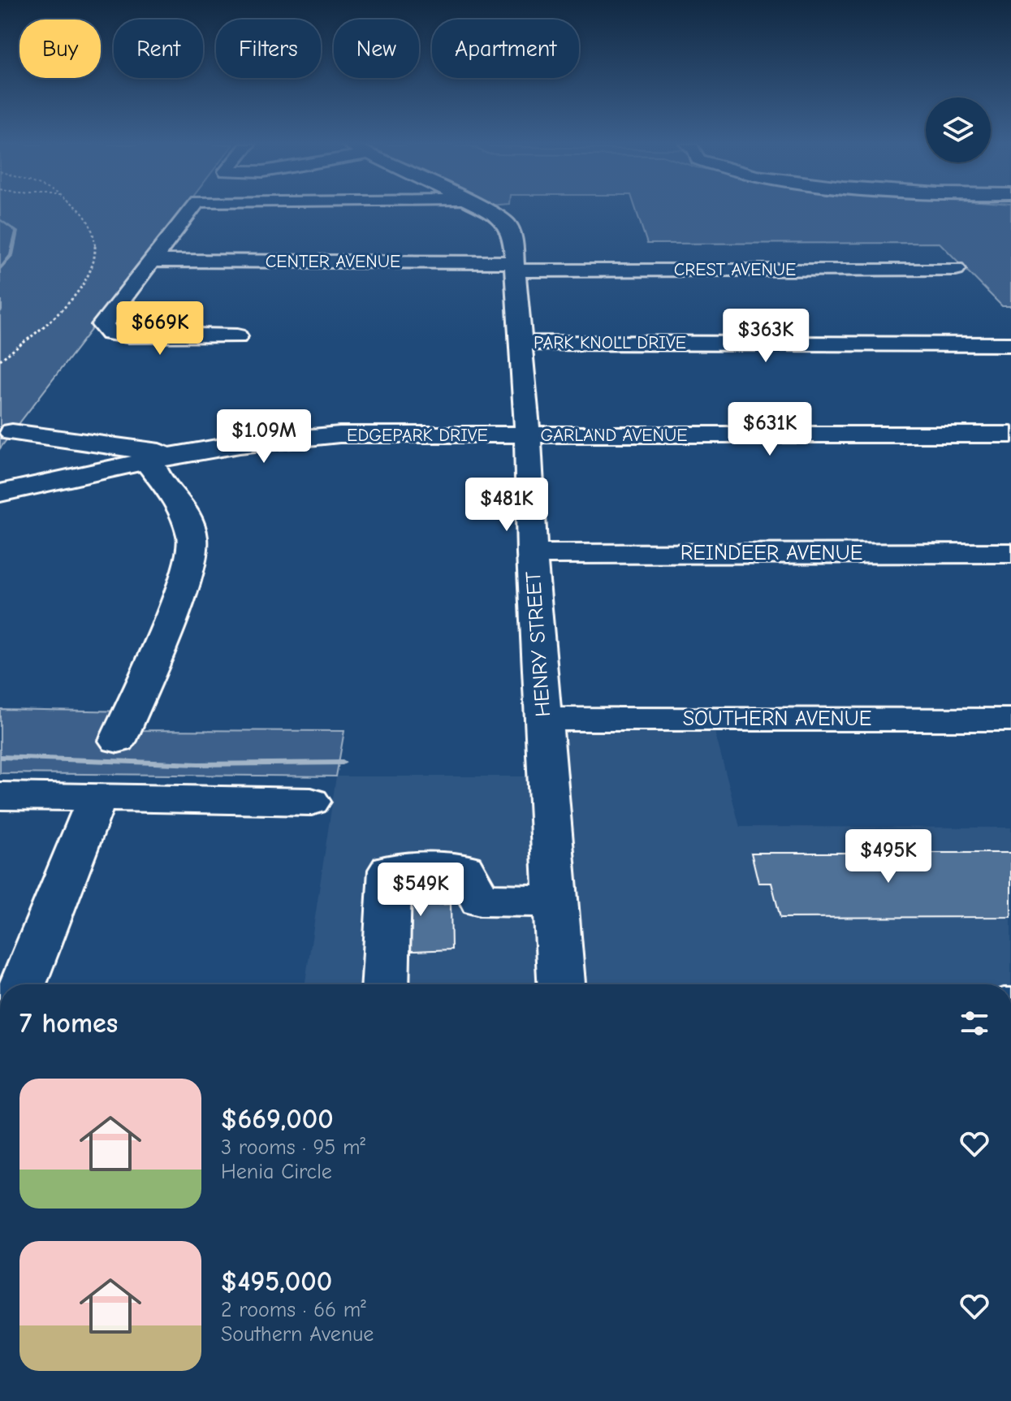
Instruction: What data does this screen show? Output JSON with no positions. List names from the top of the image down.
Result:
{
  "streets": {
    "street": [
      "CENTER AVENUE",
      "CREST AVENUE",
      "PARK KNOLL DRIVE",
      "EDGEPARK DRIVE",
      "GARLAND AVENUE",
      "REINDEER AVENUE",
      "HENRY STREET",
      "SOUTHERN AVENUE"
    ]
  },
  "crossings": [
    ["CENTER AVENUE", "CREST AVENUE"],
    ["CENTER AVENUE", "HENRY STREET"],
    ["CREST AVENUE", "HENRY STREET"],
    ["PARK KNOLL DRIVE", "HENRY STREET"],
    ["EDGEPARK DRIVE", "GARLAND AVENUE"],
    ["EDGEPARK DRIVE", "HENRY STREET"],
    ["GARLAND AVENUE", "HENRY STREET"],
    ["REINDEER AVENUE", "HENRY STREET"],
    ["HENRY STREET", "SOUTHERN AVENUE"]
  ],
  "page": {
    "chip": [
      "Buy",
      "Rent",
      "Filters",
      "New",
      "Apartment"
    ],
    "price": [
      "$669K",
      "$363K",
      "$631K",
      "$1.09M",
      "$481K",
      "$495K",
      "$549K"
    ],
    "heading": "7 homes",
    "list": [
      {
        "name": "$669,000",
        "note": "3 rooms · 95 m² · Henia Circle"
      },
      {
        "name": "$495,000",
        "note": "2 rooms · 66 m² · Southern Avenue"
      }
    ]
  }
}
